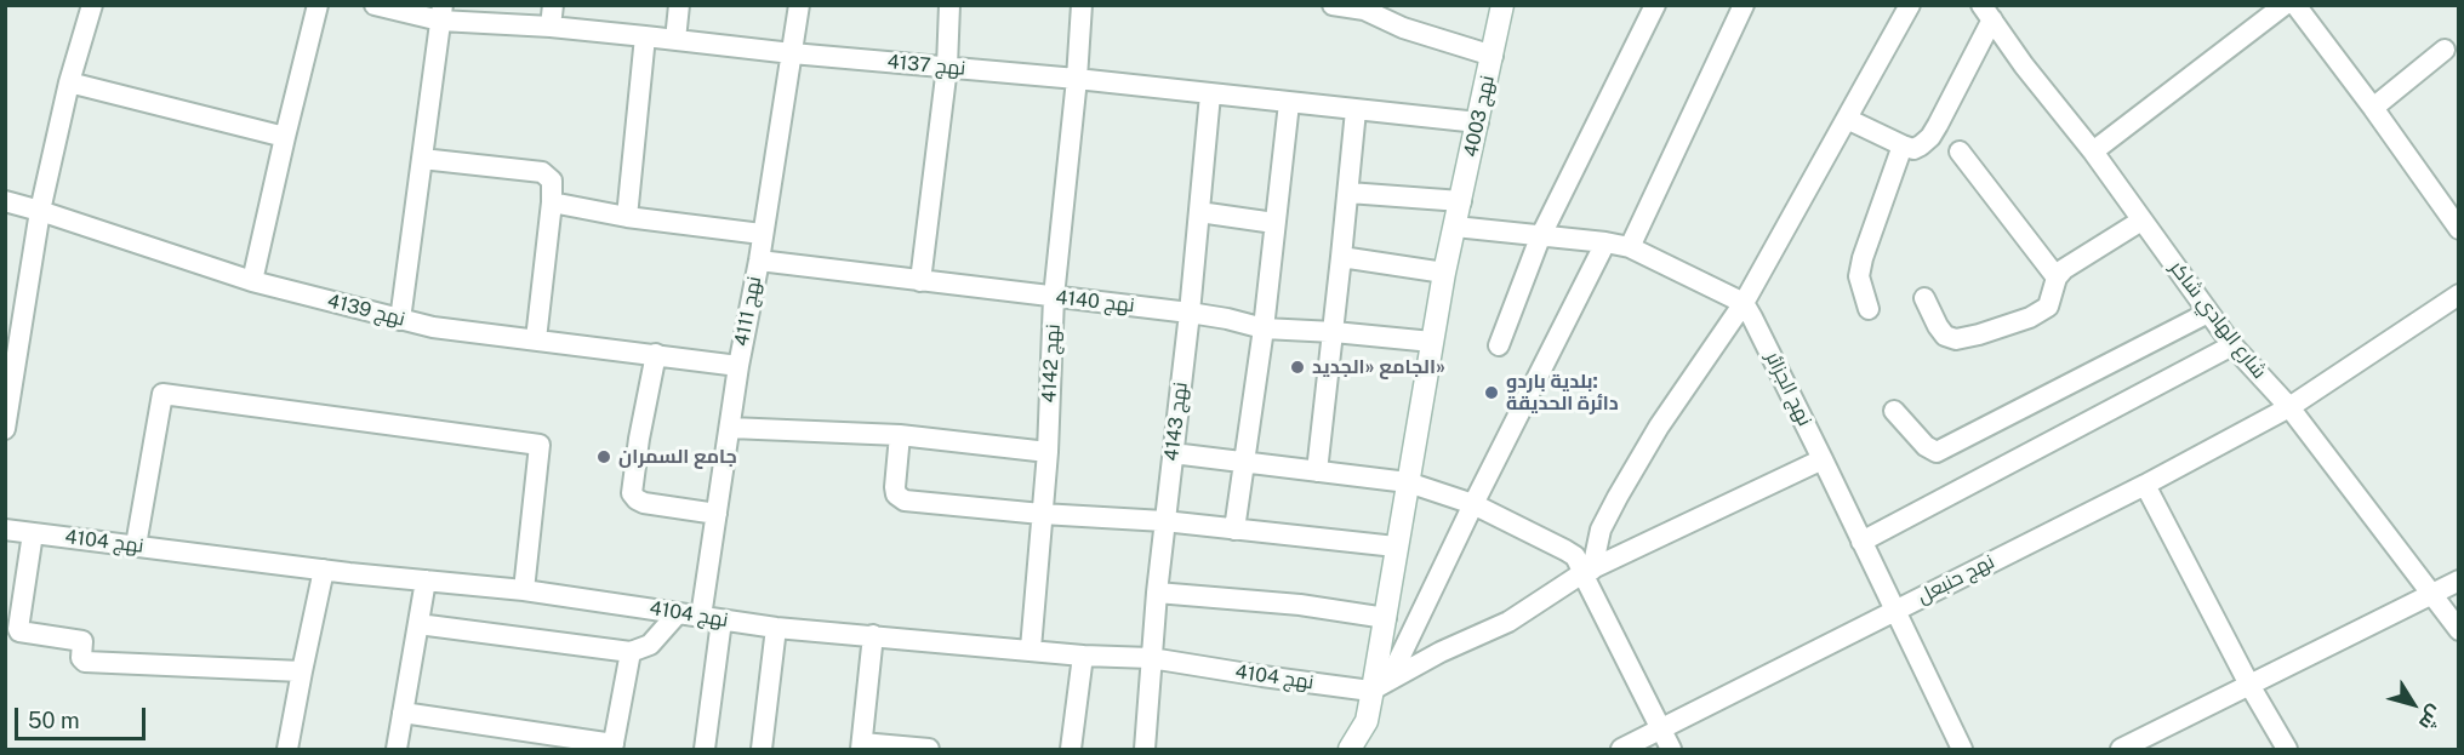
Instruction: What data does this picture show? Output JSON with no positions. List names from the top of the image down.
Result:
{
  "streets": {
    "street": [
      "نهج 4137",
      "نهج 4003",
      "نهج 4140",
      "نهج 4139",
      "نهج 4111",
      "شارع الهادي شاكر",
      "نهج 4142",
      "نهج الجزائر",
      "نهج 4143",
      "نهج 4104",
      "نهج حنبعل"
    ]
  },
  "crossings": [
    ["نهج 4137", "نهج 4003"],
    ["نهج 4137", "نهج 4111"],
    ["نهج 4137", "نهج 4142"],
    ["نهج 4137", "نهج 4143"],
    ["نهج 4003", "نهج 4140"],
    ["نهج 4003", "نهج 4104"],
    ["نهج 4140", "نهج 4111"],
    ["نهج 4140", "نهج 4142"],
    ["نهج 4140", "نهج 4143"],
    ["نهج 4139", "نهج 4111"],
    ["نهج 4111", "نهج 4104"],
    ["شارع الهادي شاكر", "نهج حنبعل"],
    ["نهج 4142", "نهج 4104"],
    ["نهج الجزائر", "نهج حنبعل"],
    ["نهج 4143", "نهج 4104"]
  ],
  "places": ["الجامع «الجديد»", "بلدية باردو: دائرة الحديقة", "جامع السمران"],
  "scale_bar": "50 m",
  "north": "bottom right"
}
